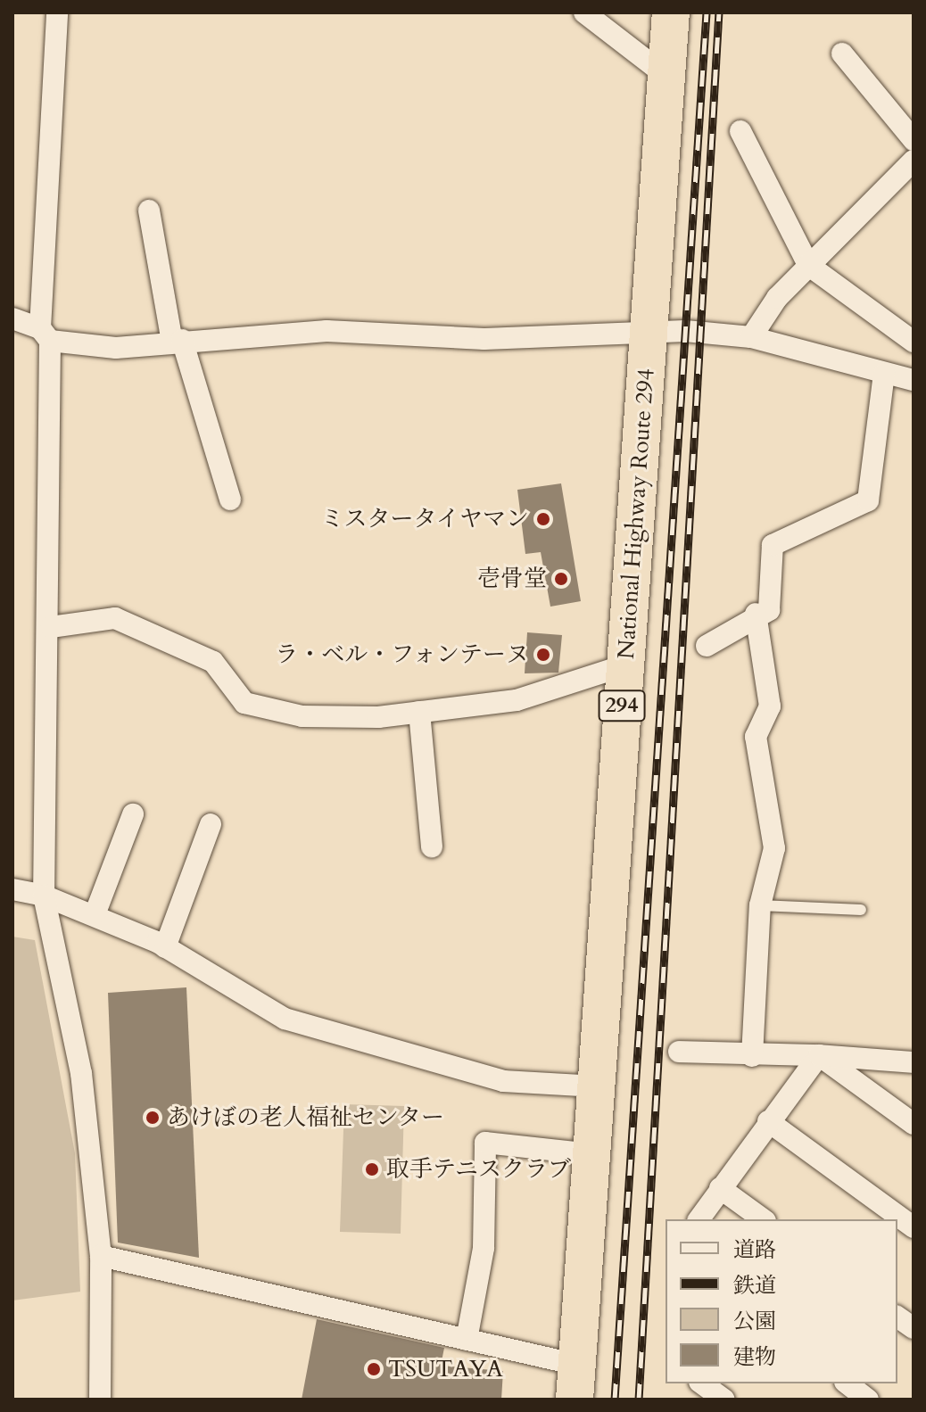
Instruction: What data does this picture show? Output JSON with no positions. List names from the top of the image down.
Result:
{
  "streets": {
    "highway": ["National Highway Route 294", "294"]
  },
  "places": [
    "ミスタータイヤマン",
    "壱骨堂",
    "ラ・ベル・フォンテーヌ",
    "あけぼの老人福祉センター",
    "取手テニスクラブ",
    "TSUTAYA"
  ],
  "legend": [
    "道路",
    "鉄道",
    "公園",
    "建物"
  ]
}
